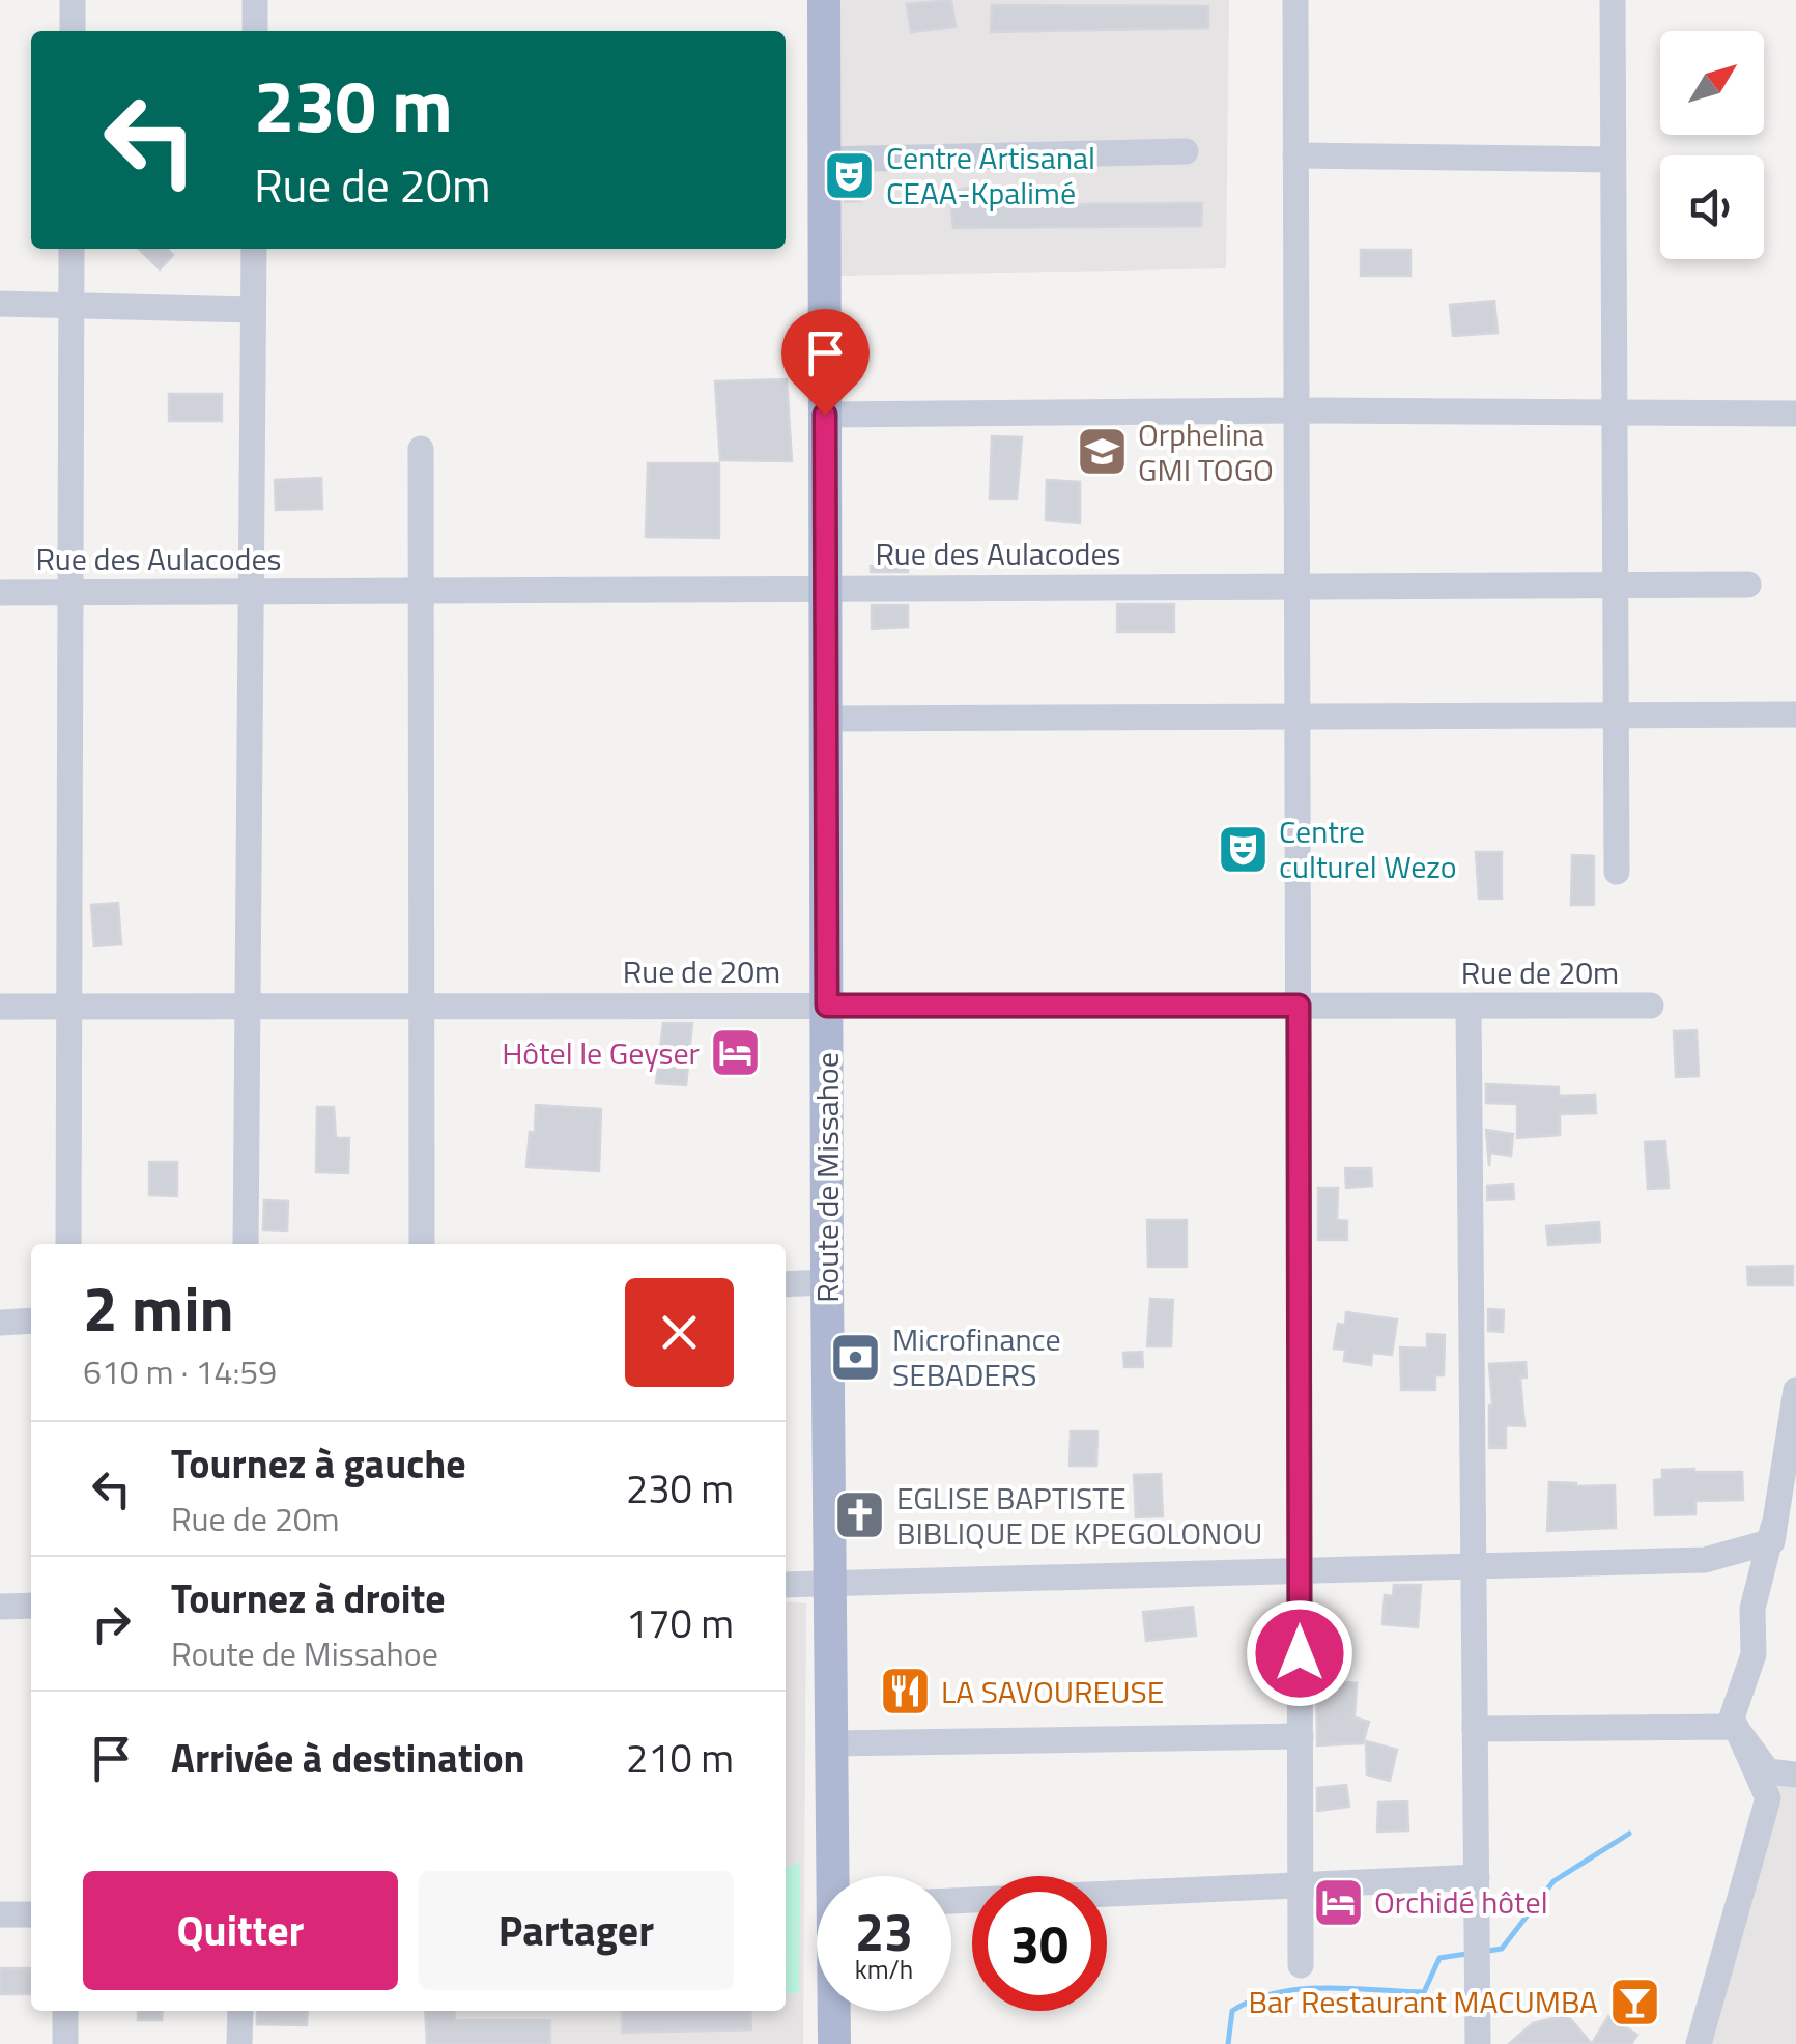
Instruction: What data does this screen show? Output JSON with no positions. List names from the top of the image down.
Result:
{
  "streets": {
    "main road": ["Route de Missahoe"],
    "street": ["Rue des Aulacodes", "Rue de 20m"]
  },
  "crossings": [
    ["Rue des Aulacodes", "Route de Missahoe"],
    ["Rue de 20m", "Route de Missahoe"]
  ],
  "places": {
    "theatre": ["Centre Artisanal CEAA-Kpalimé", "Centre culturel Wezo"],
    "school or university": ["Orphelina GMI TOGO"],
    "hotel": ["Hôtel le Geyser", "Orchidé hôtel"],
    "bank": ["Microfinance SEBADERS"],
    "church": ["EGLISE BAPTISTE BIBLIQUE DE KPEGOLONOU"],
    "restaurant": ["LA SAVOUREUSE"],
    "bar": ["Bar Restaurant MACUMBA"]
  },
  "north": "top right",
  "page": {
    "turn": ["230 m", "Rue de 20m"],
    "heading": ["2 min", "610 m · 14:59"],
    "list": [
      {
        "name": "Tournez à gauche",
        "note": "Rue de 20m",
        "value": "230 m"
      },
      {
        "name": "Tournez à droite",
        "note": "Route de Missahoe",
        "value": "170 m"
      },
      {
        "name": "Arrivée à destination",
        "value": "210 m"
      }
    ],
    "buttons": ["Quitter", "Partager"],
    "speed": "23 km/h",
    "limit": "30"
  }
}
